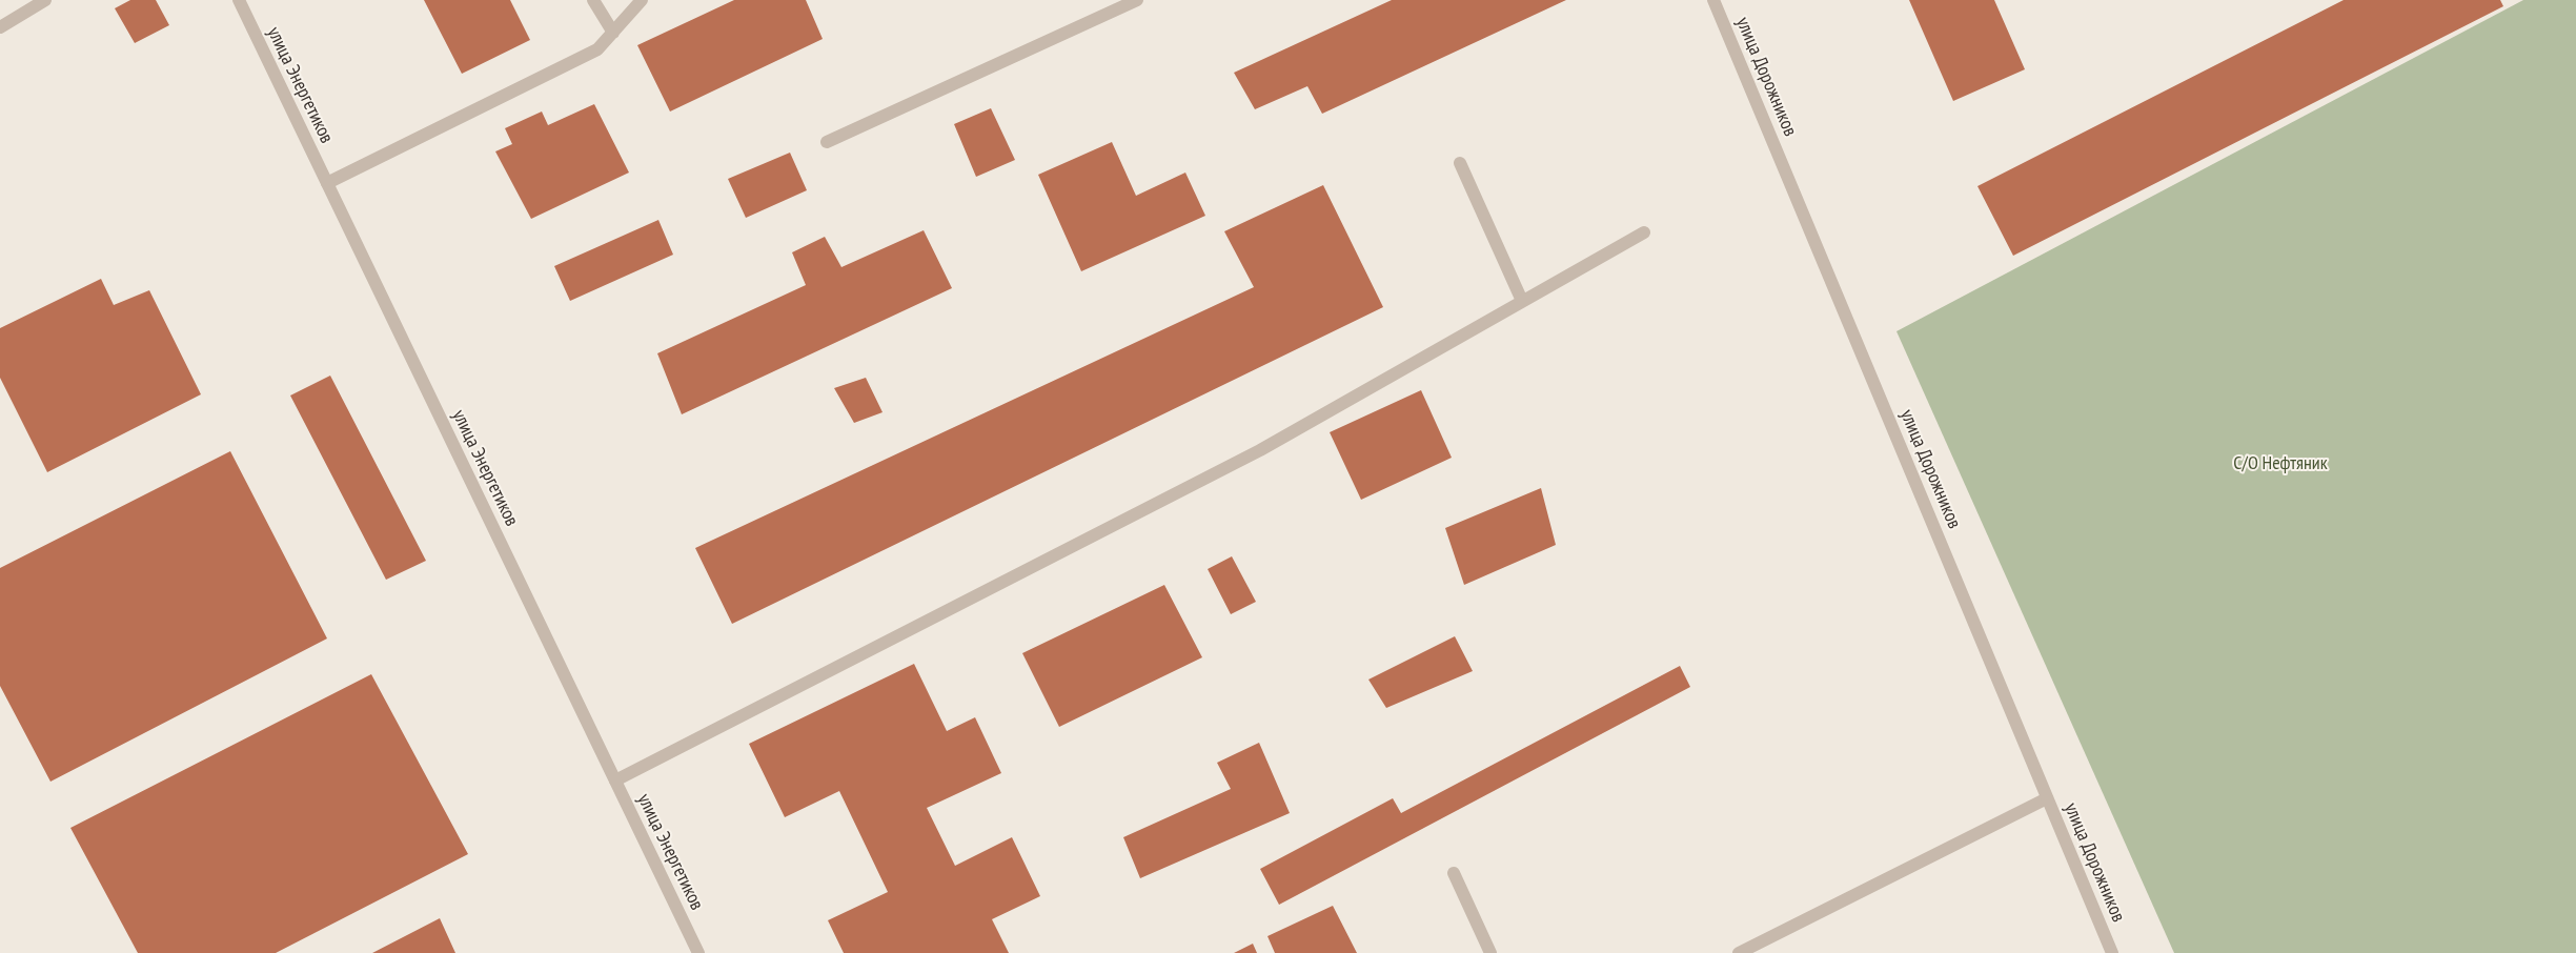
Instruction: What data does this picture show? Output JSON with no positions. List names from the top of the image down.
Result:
{
  "streets": {
    "street": ["улица Дорожников", "улица Энергетиков"]
  },
  "parks": ["С/О Нефтяник"]
}
